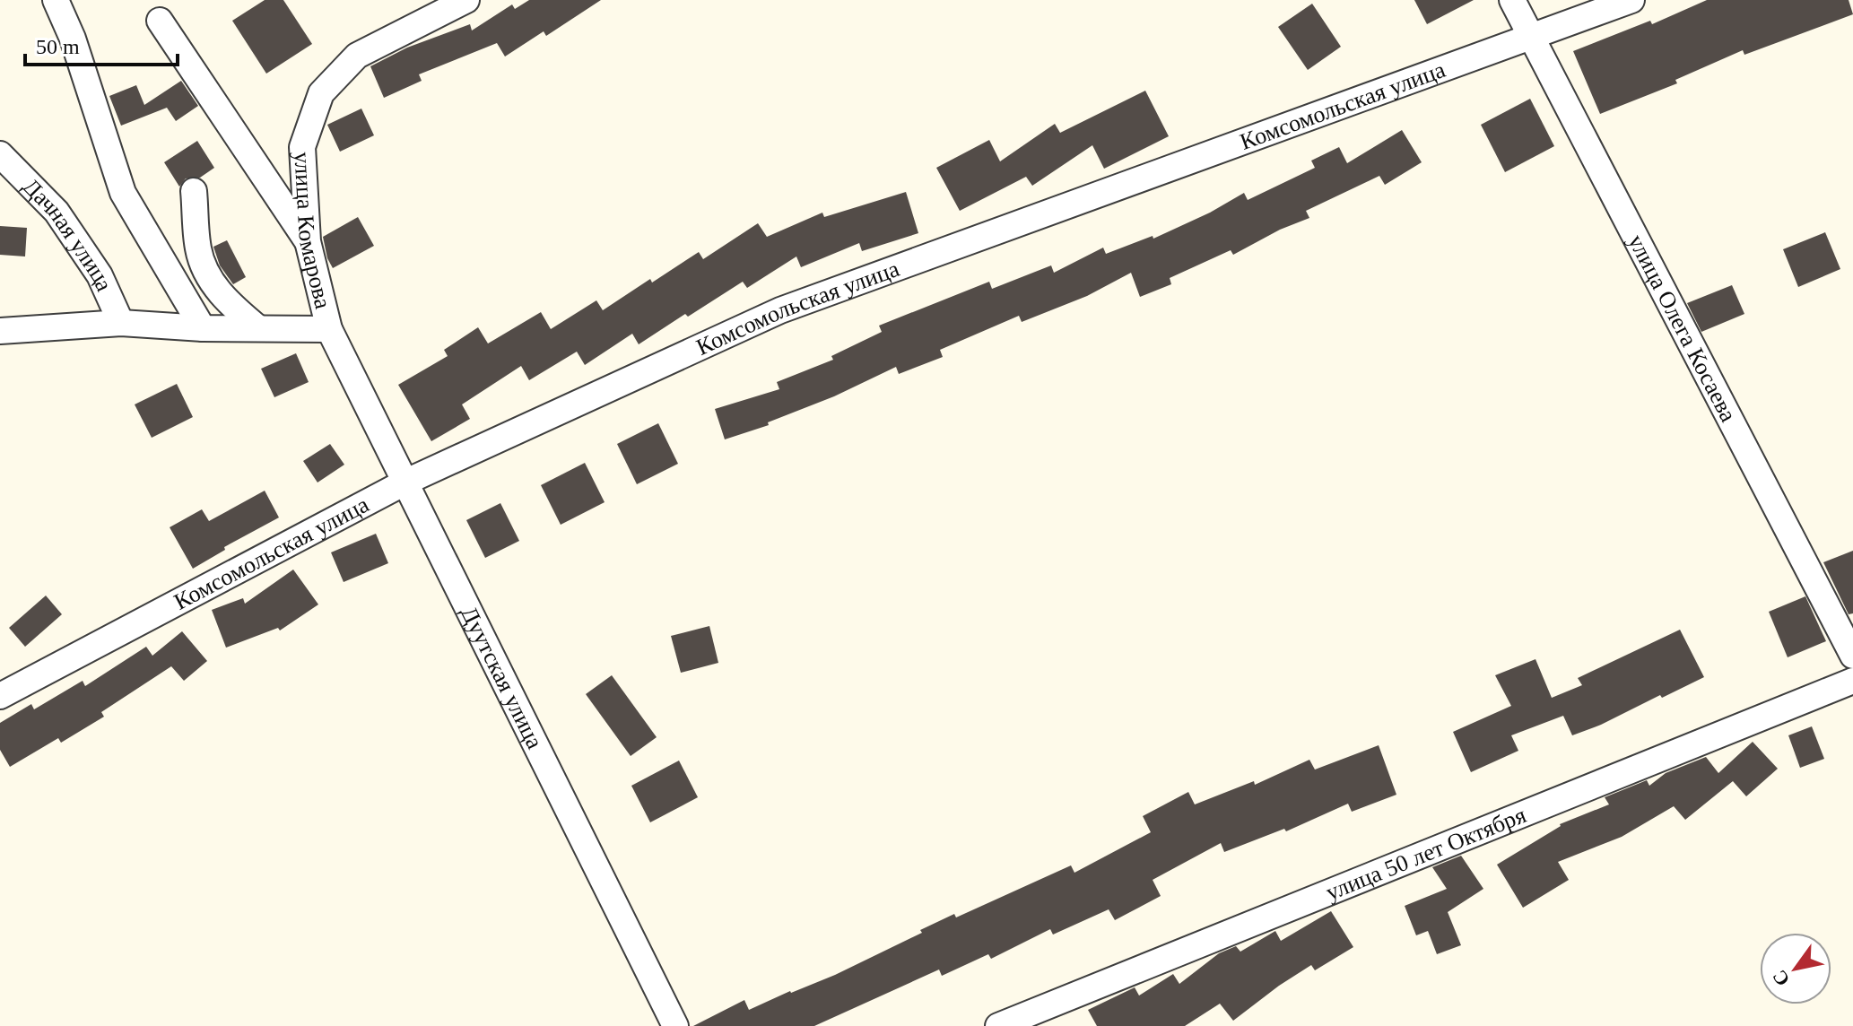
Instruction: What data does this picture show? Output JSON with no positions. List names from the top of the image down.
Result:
{
  "streets": {
    "street": [
      "Комсомольская улица",
      "улица Комарова",
      "Дачная улица",
      "улица Олега Косаева",
      "Дуутская улица",
      "улица 50 лет Октября"
    ]
  },
  "crossings": [
    ["Комсомольская улица", "улица Олега Косаева"],
    ["Комсомольская улица", "Дуутская улица"],
    ["улица Комарова", "Дуутская улица"]
  ],
  "scale_bar": "50 m",
  "north": "bottom left"
}
